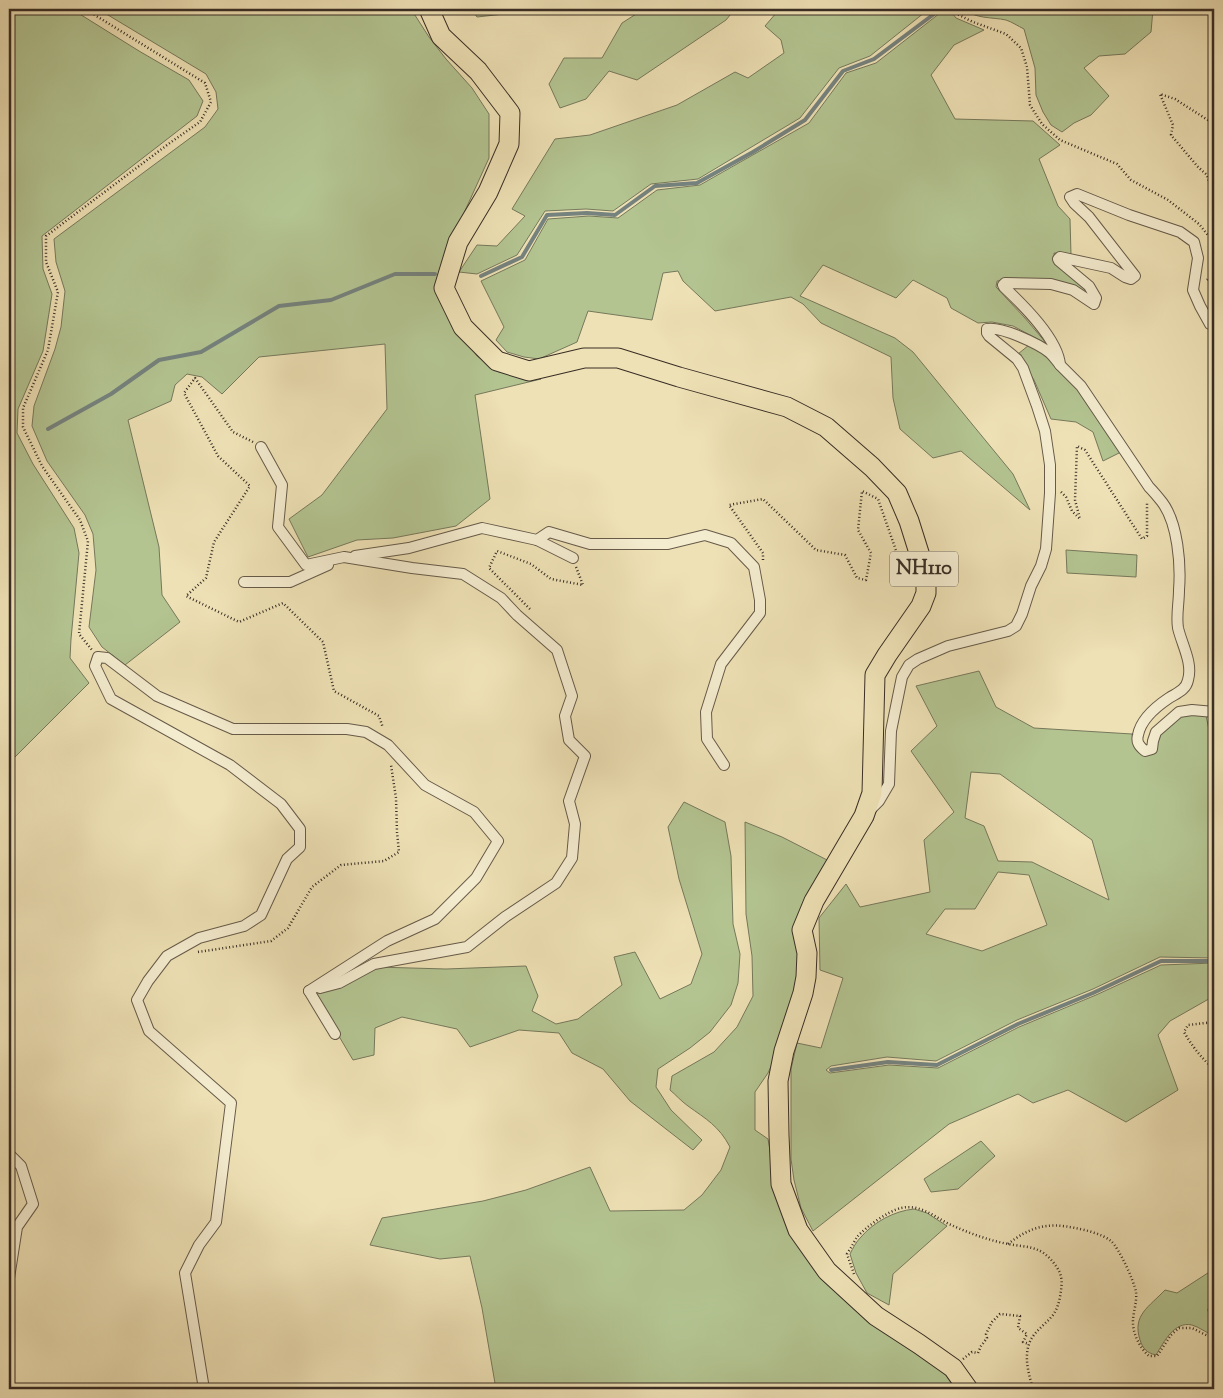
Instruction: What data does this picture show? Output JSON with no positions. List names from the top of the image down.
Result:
{
  "streets": {
    "highway": ["NH110"]
  }
}
